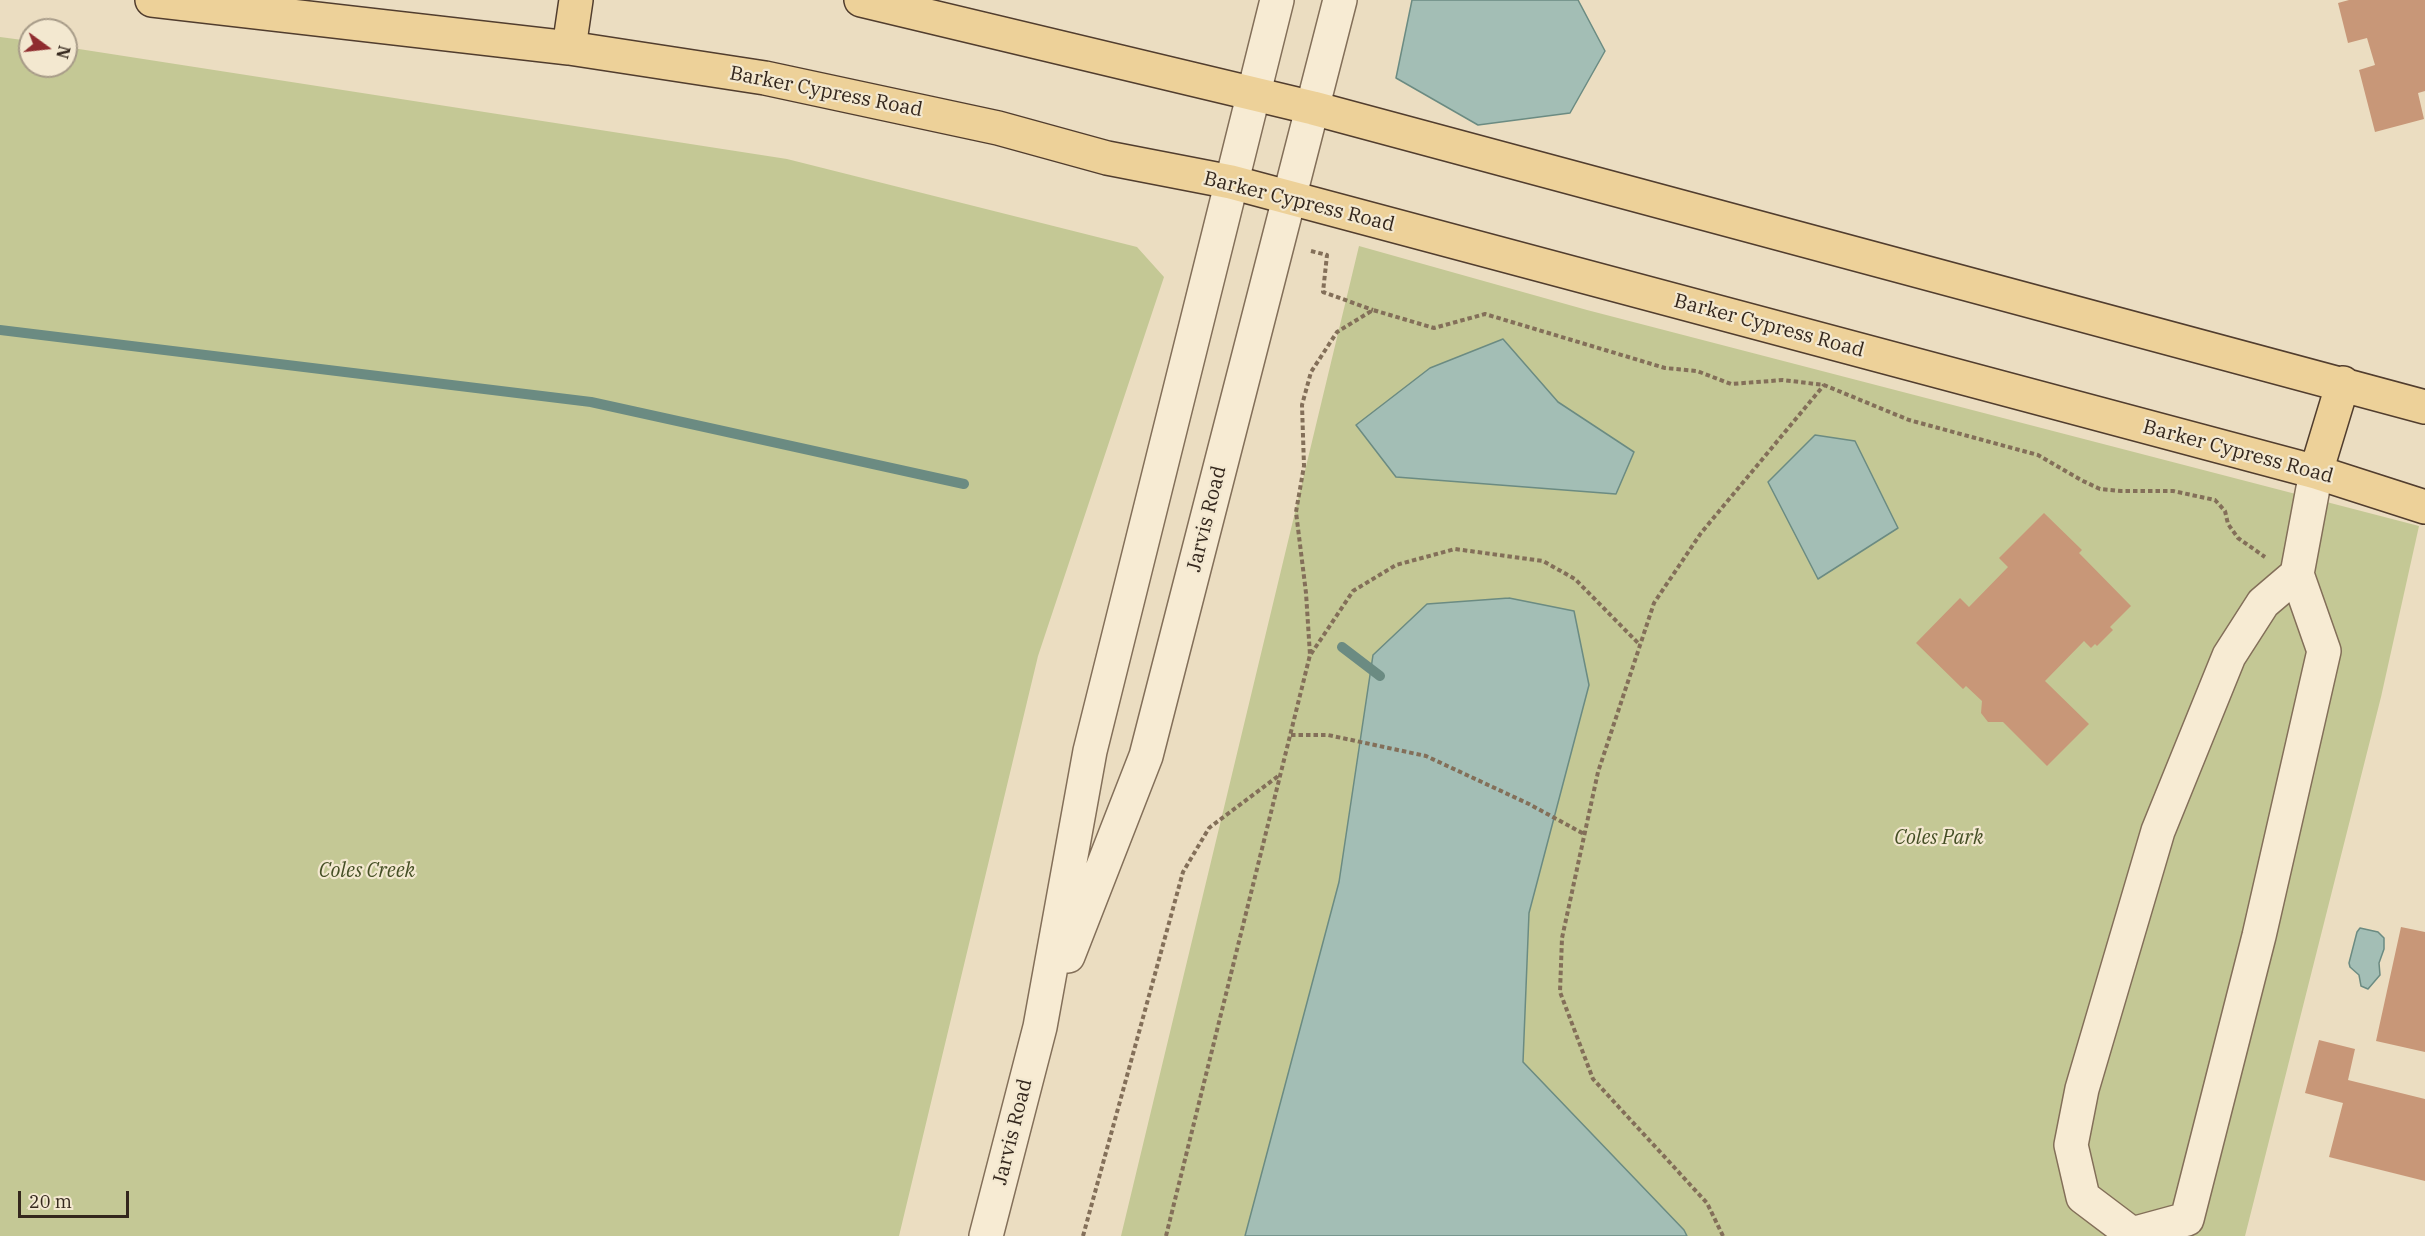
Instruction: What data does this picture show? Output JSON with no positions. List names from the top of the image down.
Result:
{
  "streets": {
    "main road": ["Barker Cypress Road"],
    "street": ["Jarvis Road"]
  },
  "crossings": [
    ["Barker Cypress Road", "Jarvis Road"]
  ],
  "parks": ["Coles Park", "Coles Creek"],
  "scale_bar": "20 m",
  "north": "right"
}
